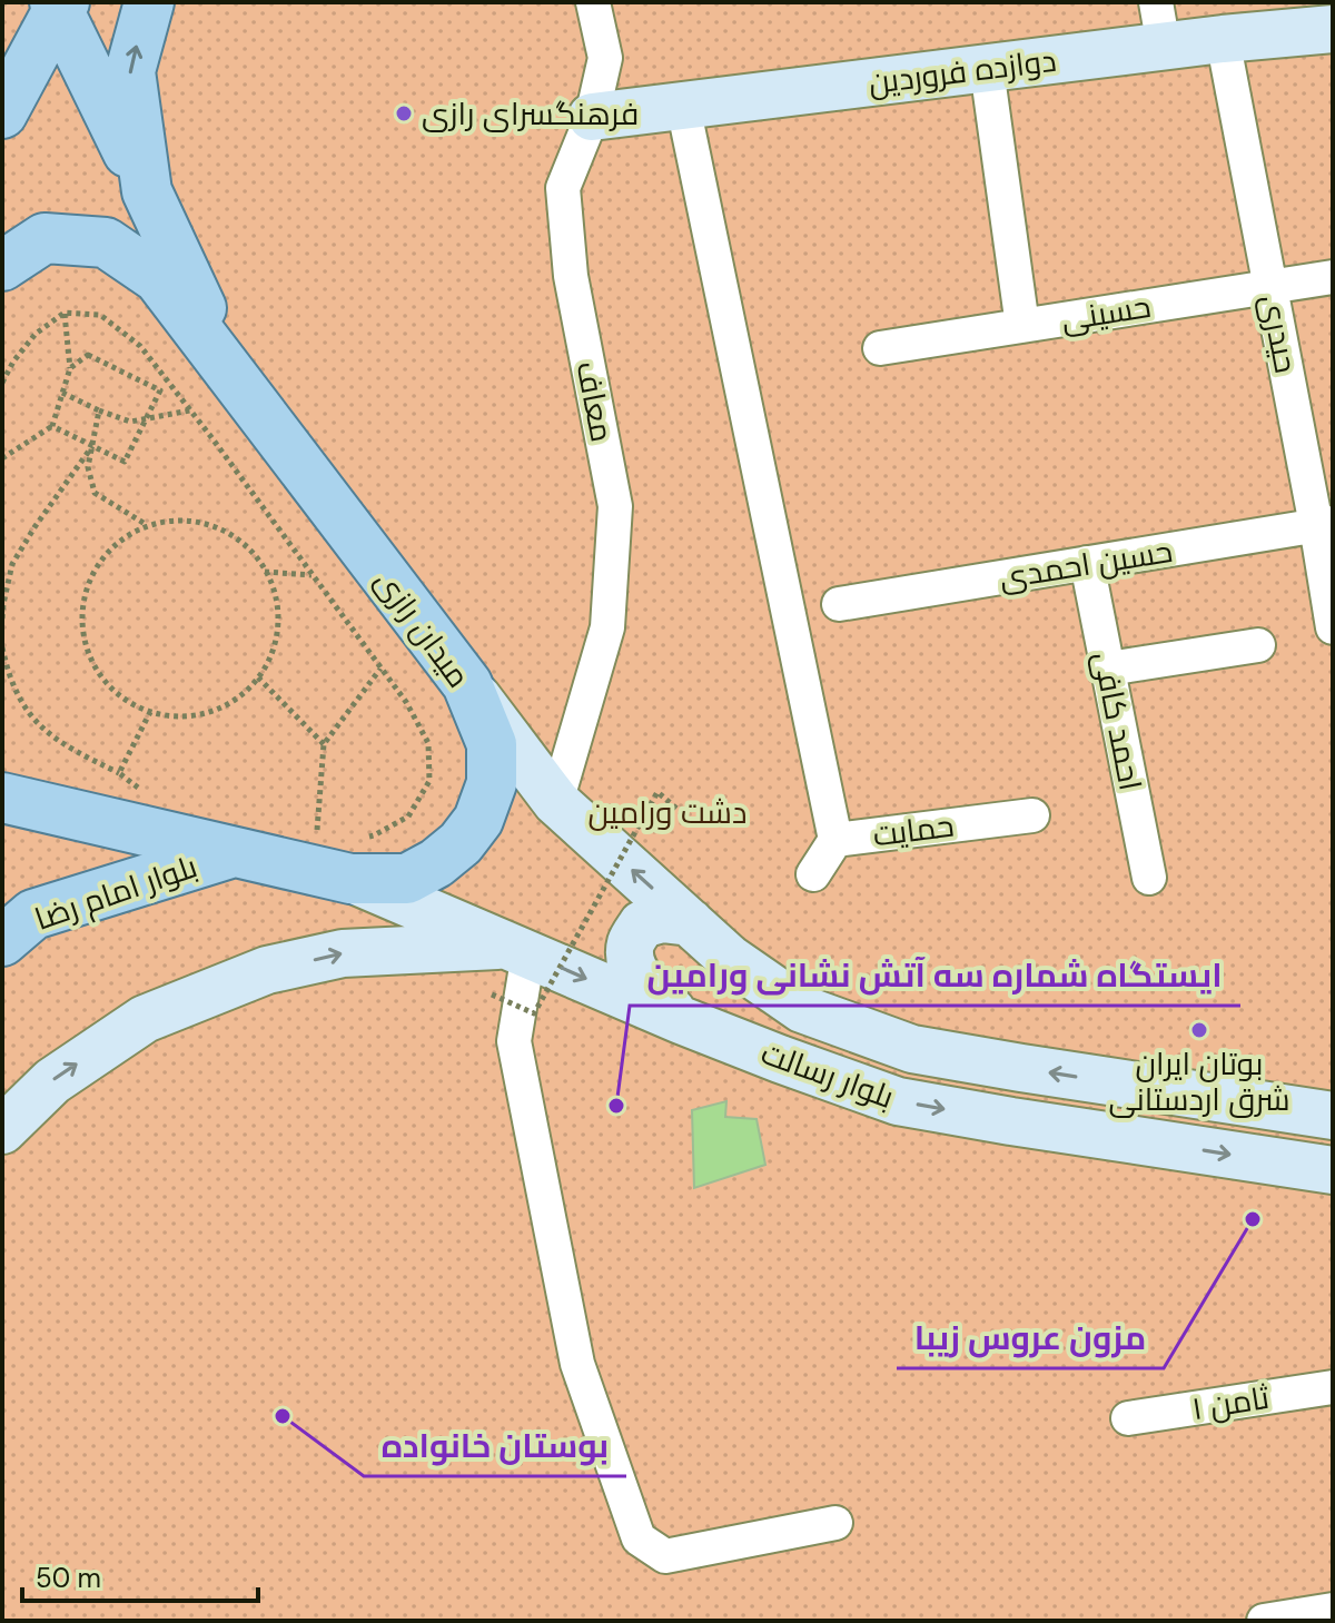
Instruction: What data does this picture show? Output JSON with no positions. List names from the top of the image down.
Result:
{
  "streets": {
    "main road": [
      "دوازده فروردین",
      "میدان رازی",
      "بلوار امام رضا",
      "بلوار رسالت"
    ],
    "street": [
      "حسینی",
      "حیدری",
      "معاف",
      "حسین احمدی",
      "احمد کافی",
      "حمایت",
      "ثامن ۱"
    ]
  },
  "crossings": [
    ["دوازده فروردین", "حیدری"],
    ["دوازده فروردین", "معاف"],
    ["حسینی", "حیدری"],
    ["حیدری", "حسین احمدی"],
    ["معاف", "بلوار رسالت"],
    ["حسین احمدی", "احمد کافی"],
    ["میدان رازی", "بلوار امام رضا"],
    ["میدان رازی", "بلوار رسالت"]
  ],
  "parks": ["دشت ورامین"],
  "places": [
    "فرهنگسرای رازی",
    "بوتان ایران شرق اردستانی",
    "ایستگاه شماره سه آتش نشانی ورامین",
    "مزون عروس زیبا",
    "بوستان خانواده"
  ],
  "scale_bar": "50 m"
}
